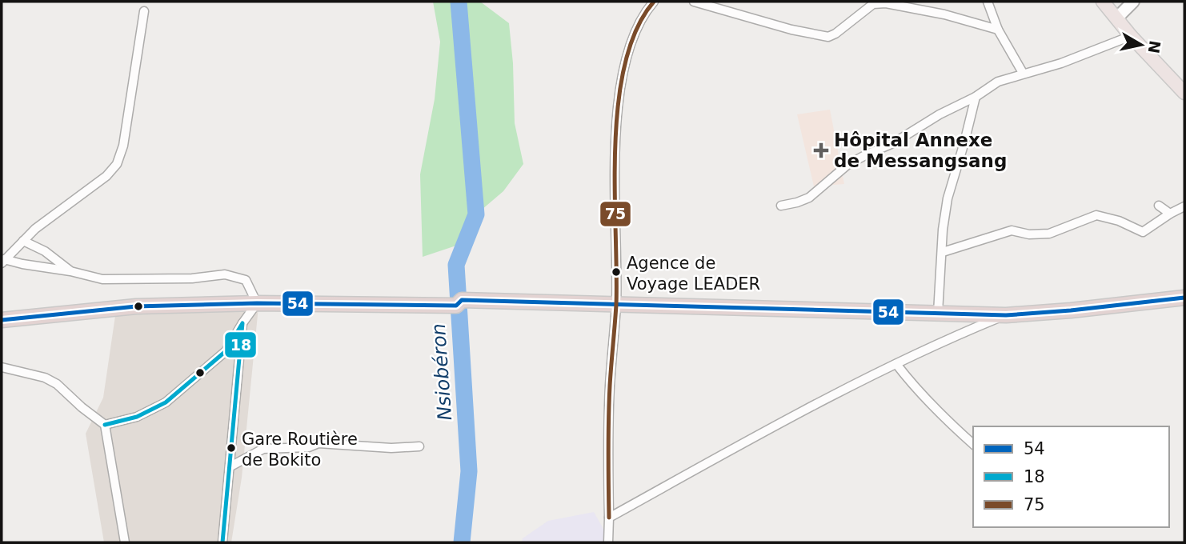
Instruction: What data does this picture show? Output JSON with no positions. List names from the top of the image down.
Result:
{
  "water": ["Nsiobéron"],
  "places": {
    "health": ["Hôpital Annexe de Messangsang"],
    "other": ["Agence de Voyage LEADER", "Gare Routière de Bokito"]
  },
  "lines": ["transit line 75", "transit line 54", "transit line 18"],
  "legend": ["54", "18", "75"],
  "north": "right"
}
